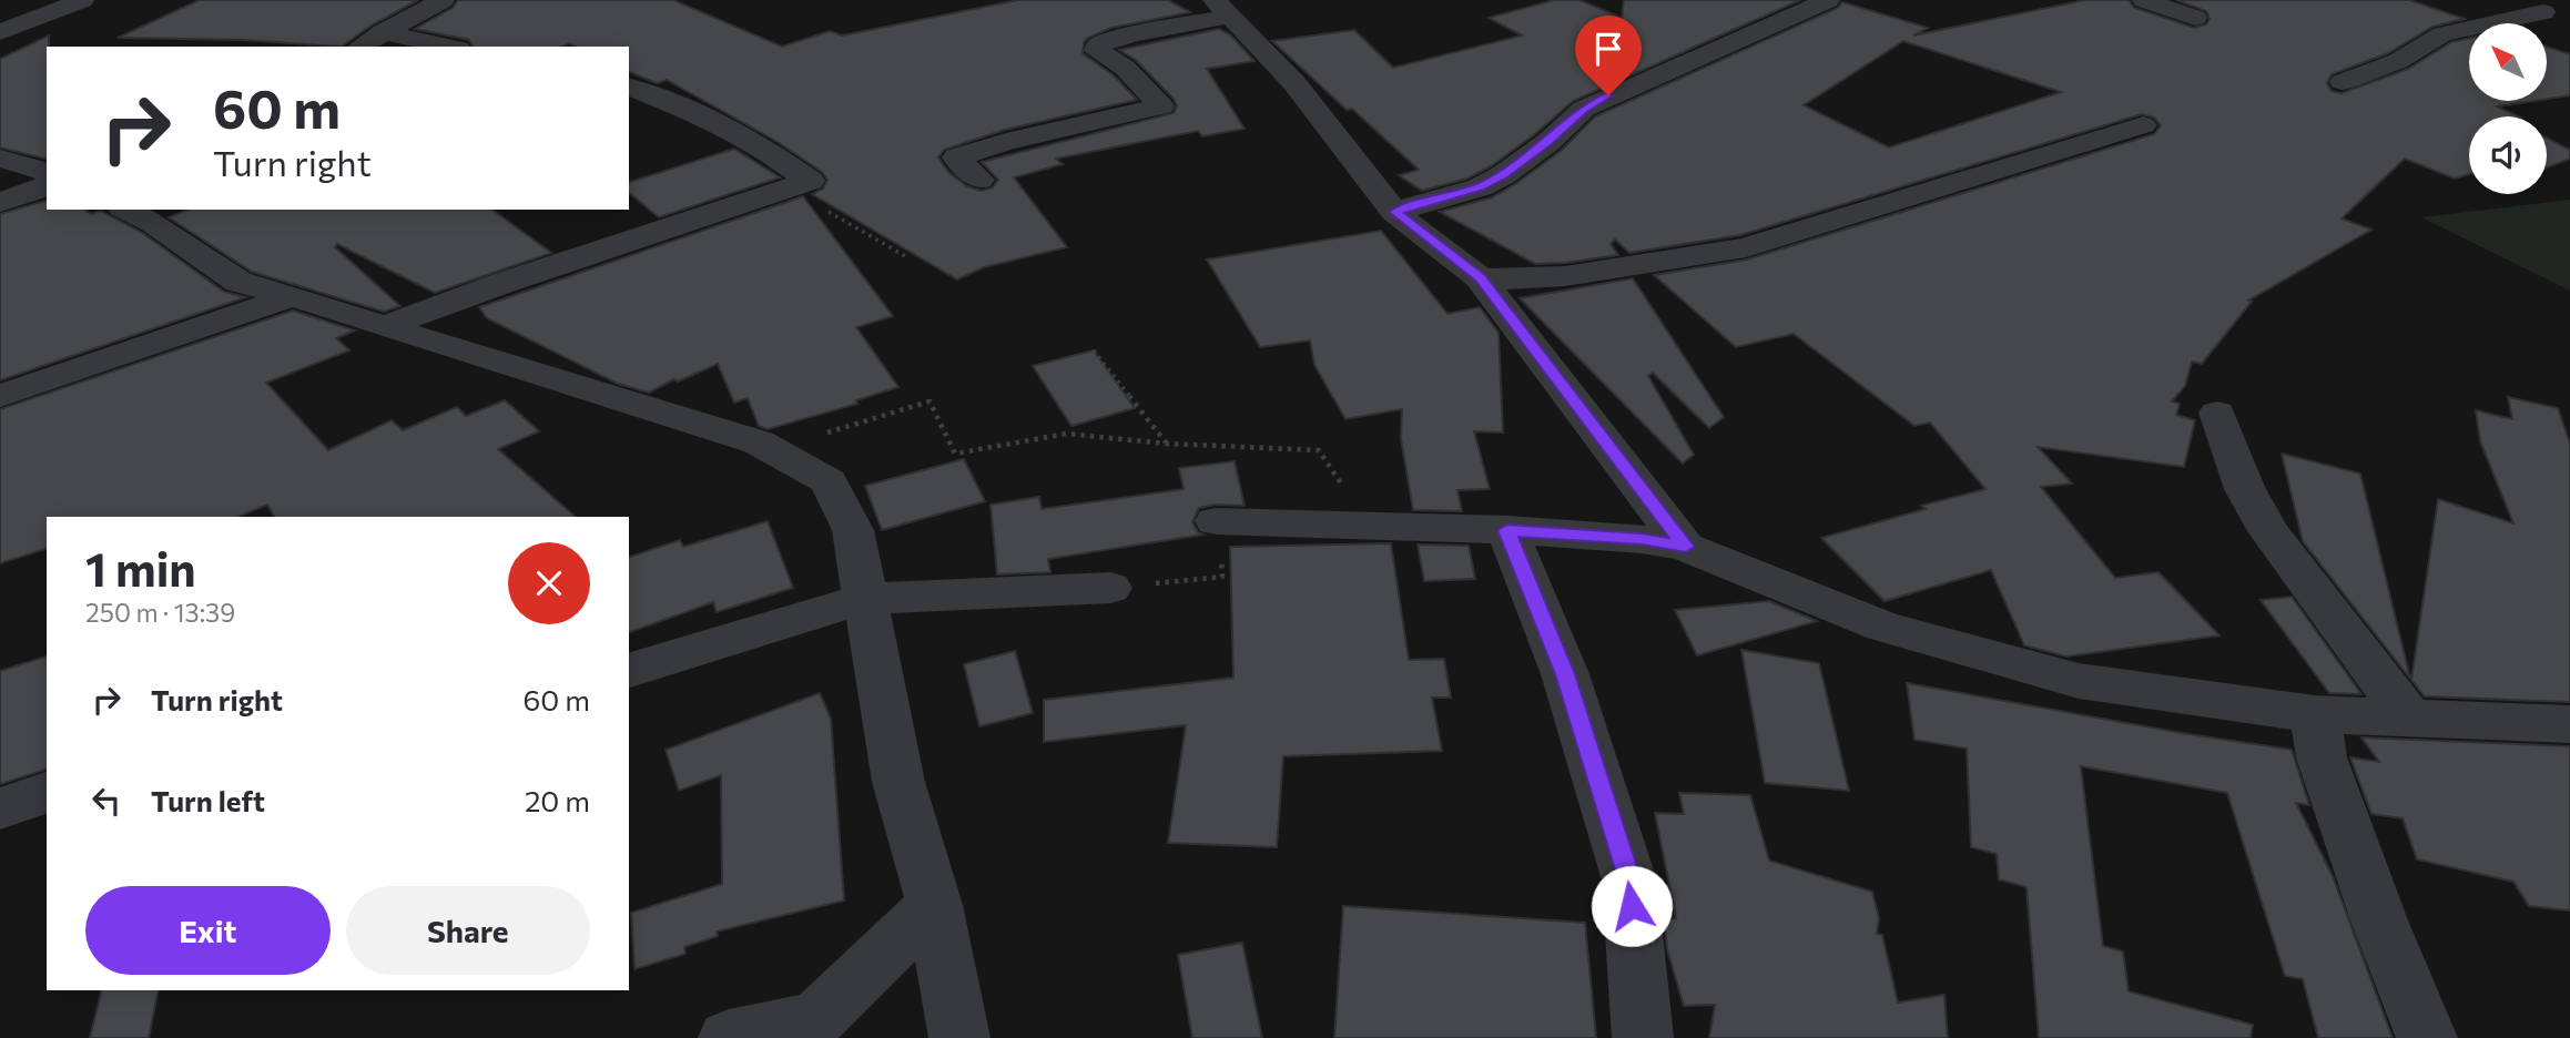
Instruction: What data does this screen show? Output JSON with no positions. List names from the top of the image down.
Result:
{
  "north": "top left",
  "page": {
    "turn": ["60 m", "Turn right"],
    "heading": ["1 min", "250 m · 13:39"],
    "list": [
      {
        "name": "Turn right",
        "value": "60 m"
      },
      {
        "name": "Turn left",
        "value": "20 m"
      }
    ],
    "buttons": ["Exit", "Share"]
  }
}
